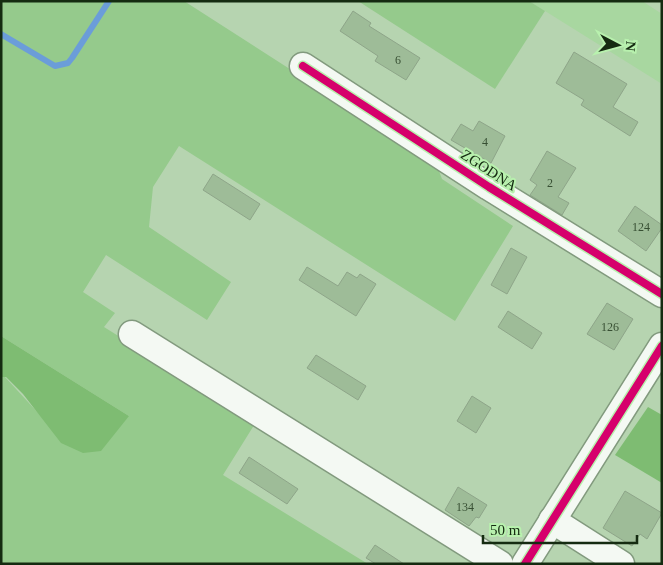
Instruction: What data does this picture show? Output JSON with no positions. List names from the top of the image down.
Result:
{
  "streets": {
    "street": ["ZGODNA"]
  },
  "house_numbers": [
    "6",
    "4",
    "2",
    "124",
    "126",
    "134"
  ],
  "scale_bar": "50 m",
  "north": "right"
}
